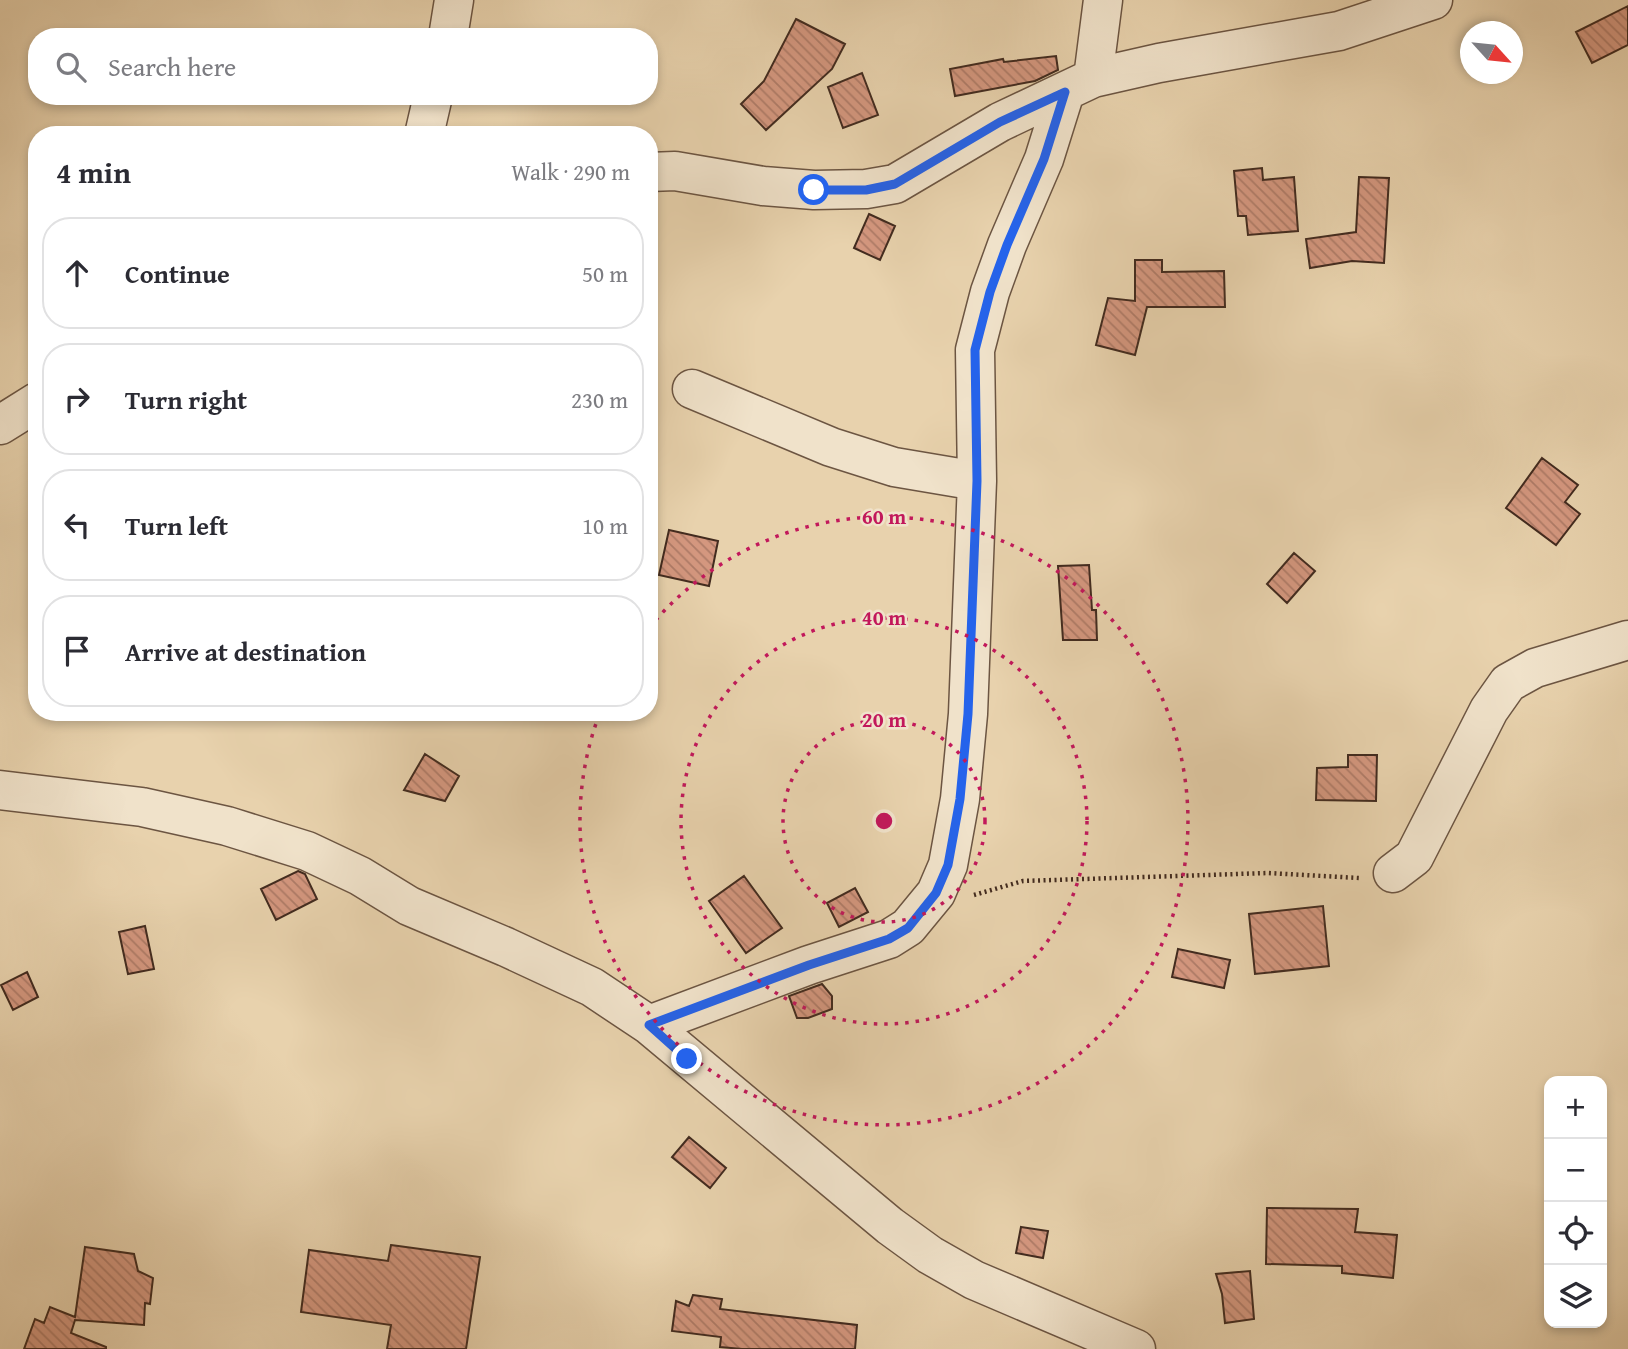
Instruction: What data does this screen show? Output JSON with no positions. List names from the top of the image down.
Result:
{
  "north": "bottom right",
  "page": {
    "search": "Search here",
    "heading": ["4 min", "Walk · 290 m"],
    "list": [
      ["Continue", "50 m"],
      ["Turn right", "230 m"],
      ["Turn left", "10 m"],
      "Arrive at destination"
    ],
    "map_buttons": ["+", "−"]
  },
  "rings": ["60 m", "40 m", "20 m"]
}
